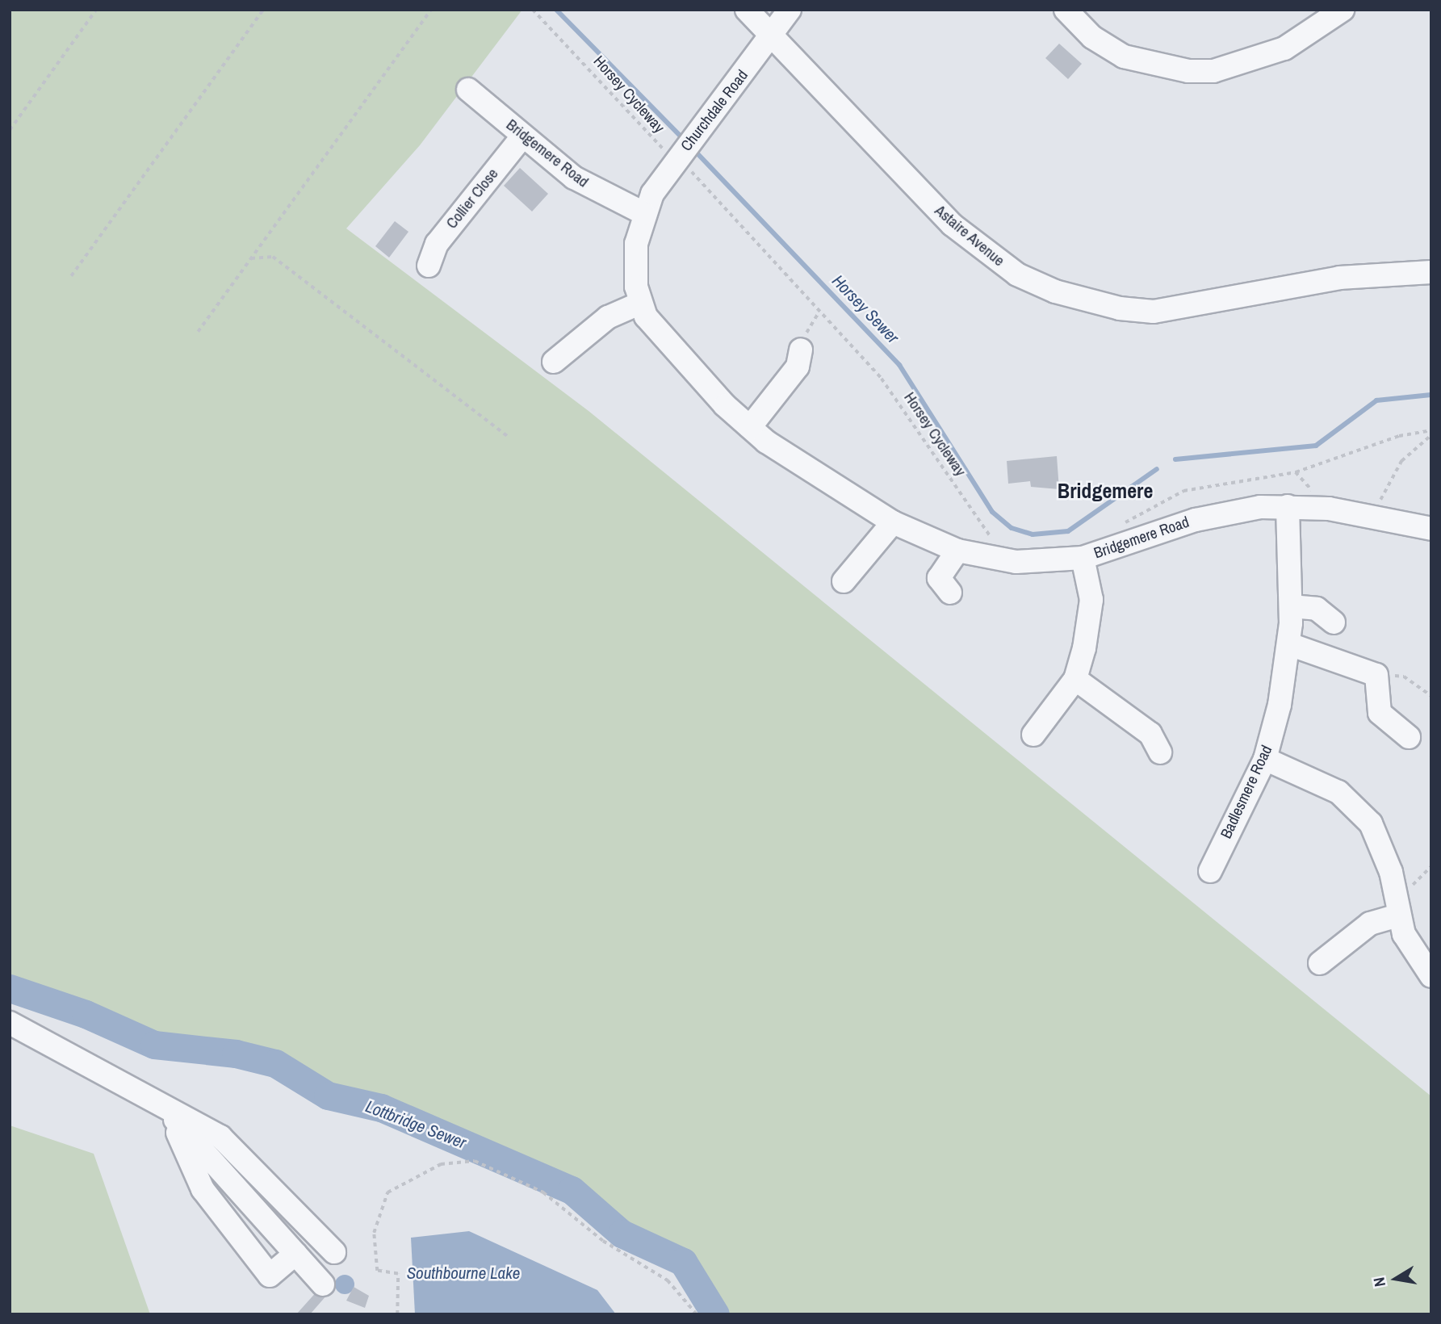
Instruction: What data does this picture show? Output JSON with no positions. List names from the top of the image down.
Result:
{
  "streets": {
    "street": [
      "Churchdale Road",
      "Bridgemere Road",
      "Collier Close",
      "Astaire Avenue",
      "Badlesmere Road"
    ],
    "path": ["Horsey Cycleway"]
  },
  "crossings": [
    ["Horsey Cycleway", "Churchdale Road"],
    ["Churchdale Road", "Bridgemere Road"],
    ["Churchdale Road", "Astaire Avenue"],
    ["Bridgemere Road", "Collier Close"],
    ["Bridgemere Road", "Badlesmere Road"]
  ],
  "districts": ["Bridgemere"],
  "water": ["Horsey Sewer", "Lottbridge Sewer", "Southbourne Lake"],
  "north": "left"
}
